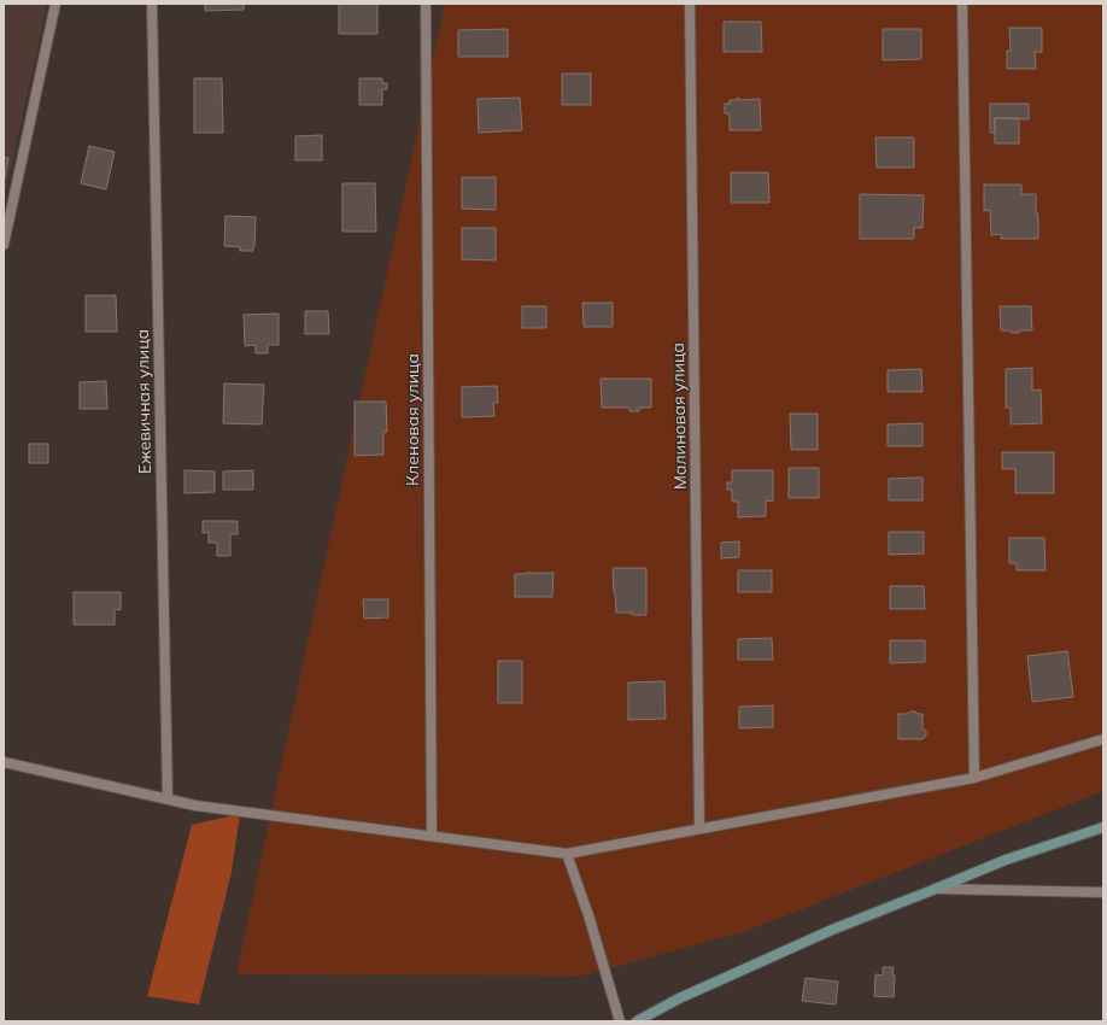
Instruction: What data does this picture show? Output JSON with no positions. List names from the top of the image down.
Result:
{
  "streets": {
    "street": ["Ежевичная улица", "Малиновая улица", "Кленовая улица"]
  }
}
